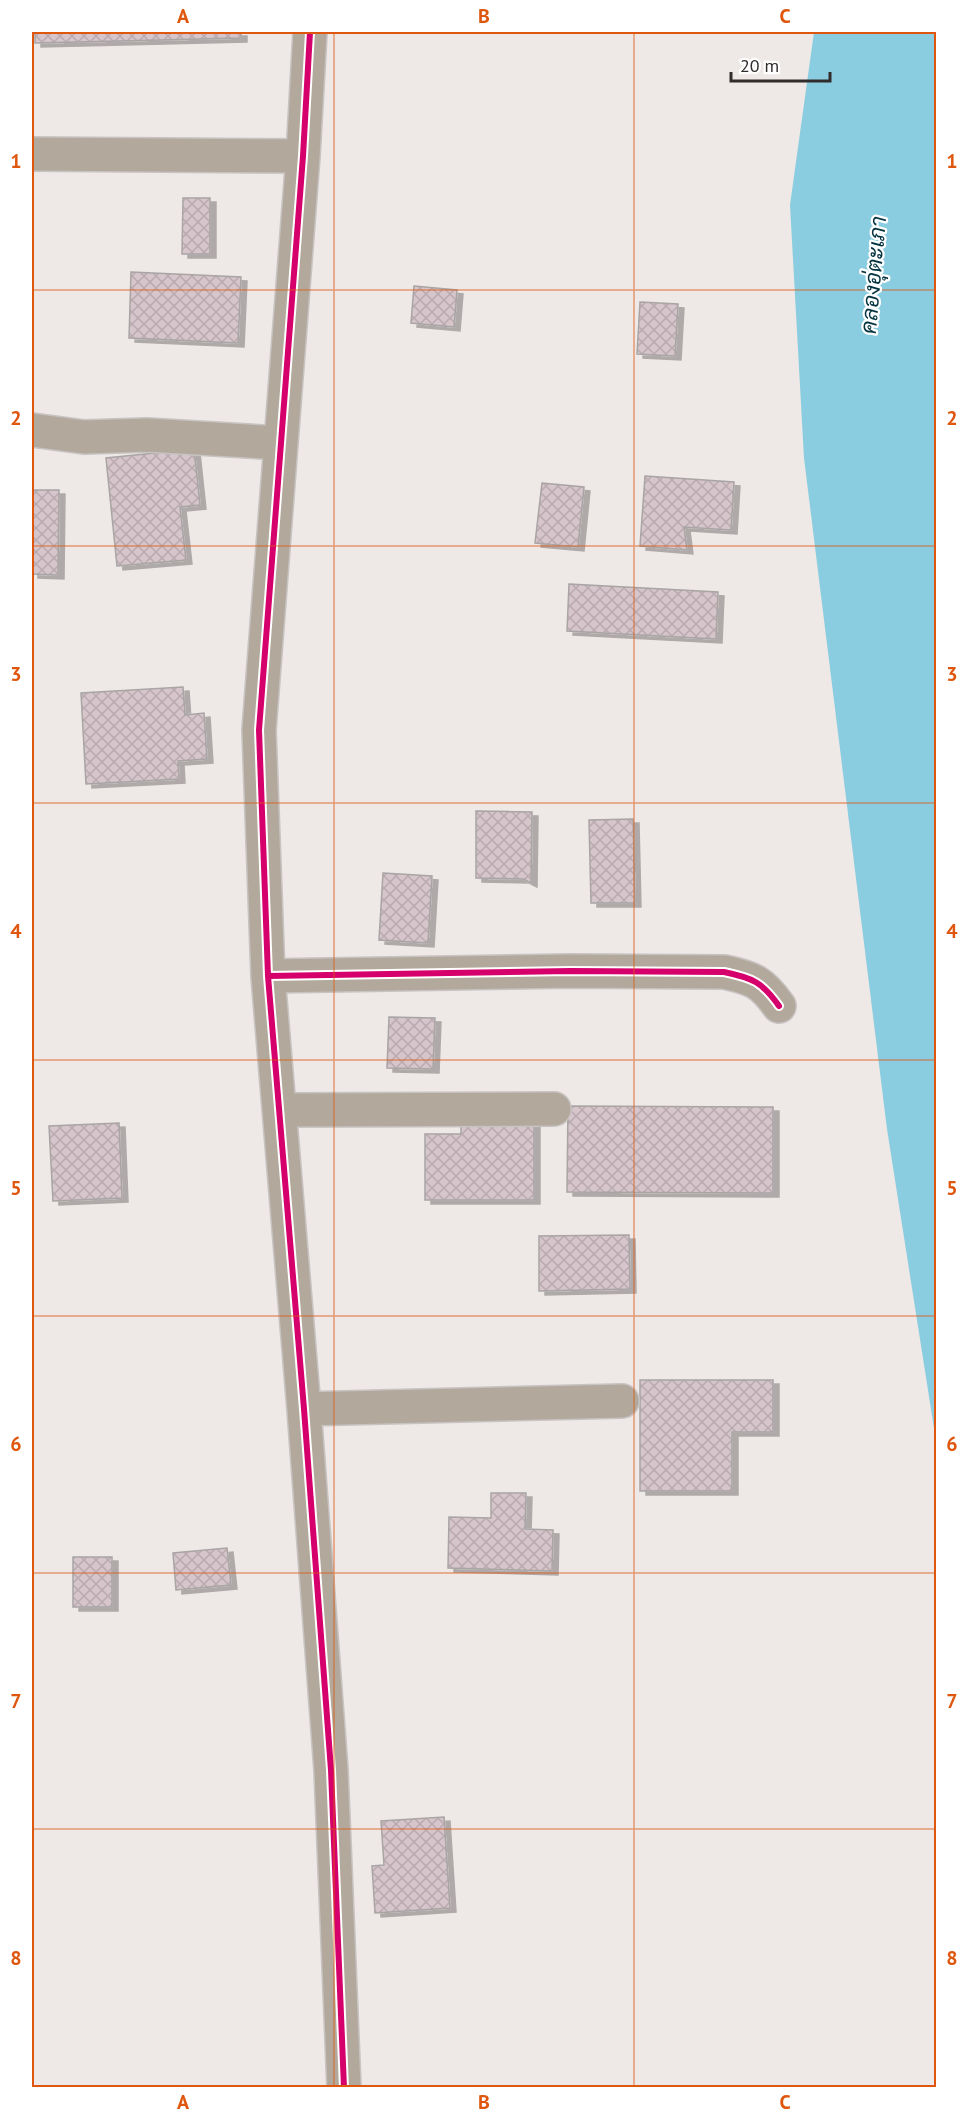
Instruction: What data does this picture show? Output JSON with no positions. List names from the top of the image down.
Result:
{
  "water": ["คลองอุ่ตะเภา"],
  "scale_bar": "20 m",
  "grid": {
    "columns": ["A", "B", "C"],
    "rows": [
      "1",
      "2",
      "3",
      "4",
      "5",
      "6",
      "7",
      "8"
    ]
  }
}
